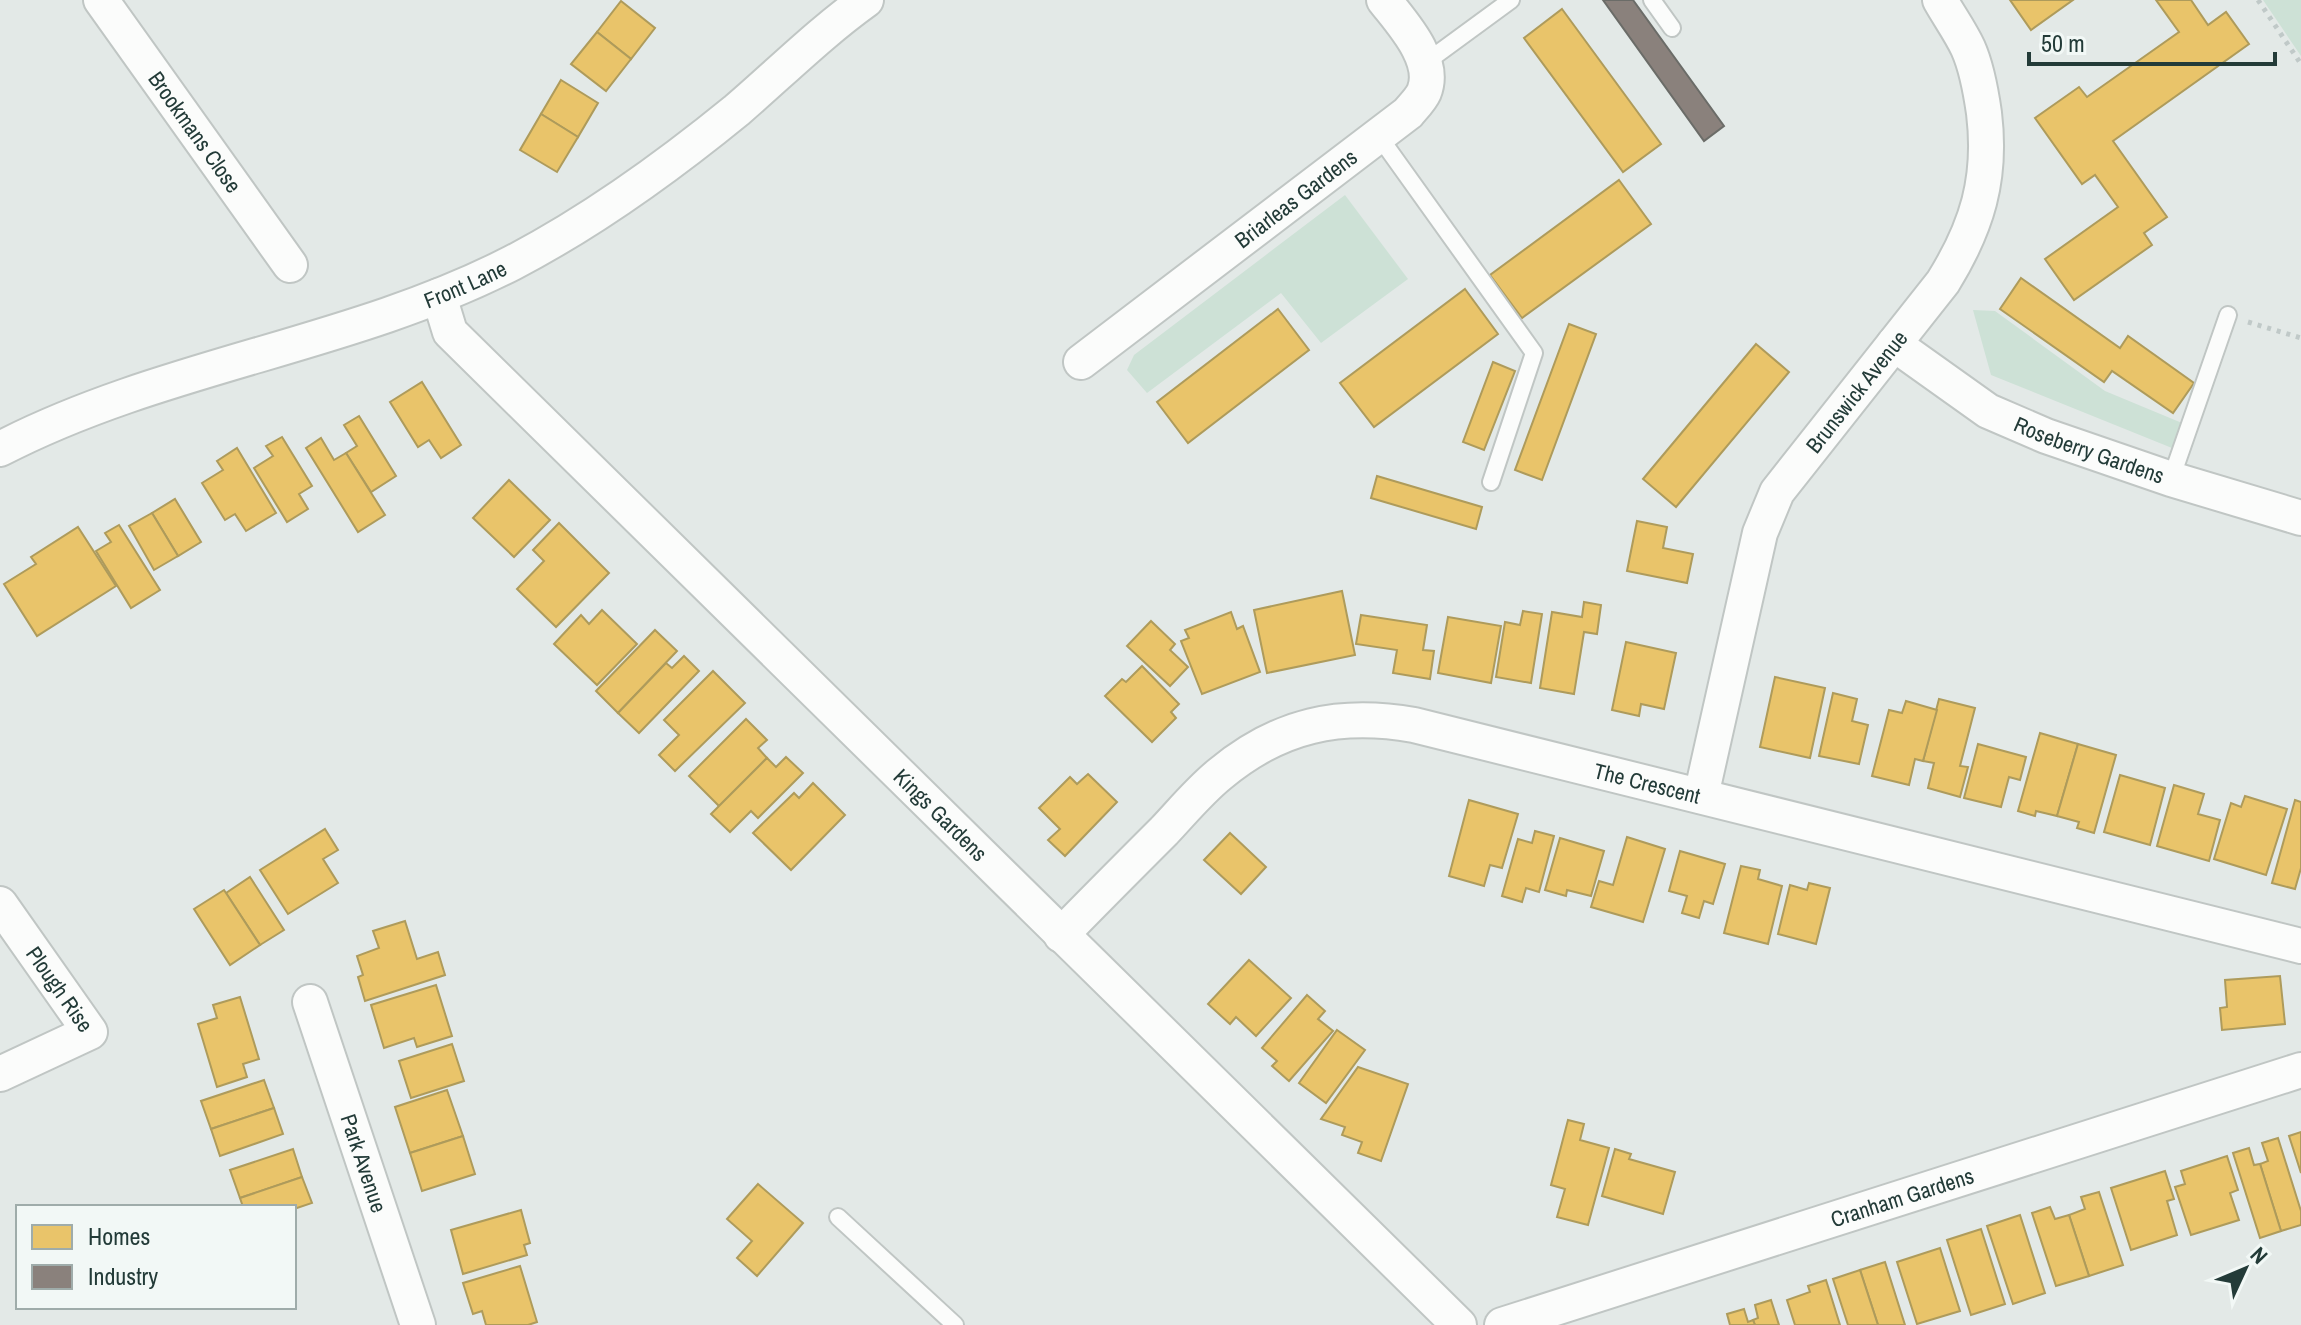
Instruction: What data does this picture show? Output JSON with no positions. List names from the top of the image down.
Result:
{
  "streets": {
    "street": [
      "Brookmans Close",
      "Briarleas Gardens",
      "Front Lane",
      "Brunswick Avenue",
      "Roseberry Gardens",
      "The Crescent",
      "Kings Gardens",
      "Plough Rise",
      "Park Avenue",
      "Cranham Gardens"
    ]
  },
  "crossings": [
    ["Front Lane", "Kings Gardens"],
    ["Brunswick Avenue", "Roseberry Gardens"],
    ["Brunswick Avenue", "The Crescent"],
    ["The Crescent", "Kings Gardens"]
  ],
  "legend": ["Homes", "Industry"],
  "scale_bar": "50 m",
  "north": "top right"
}
